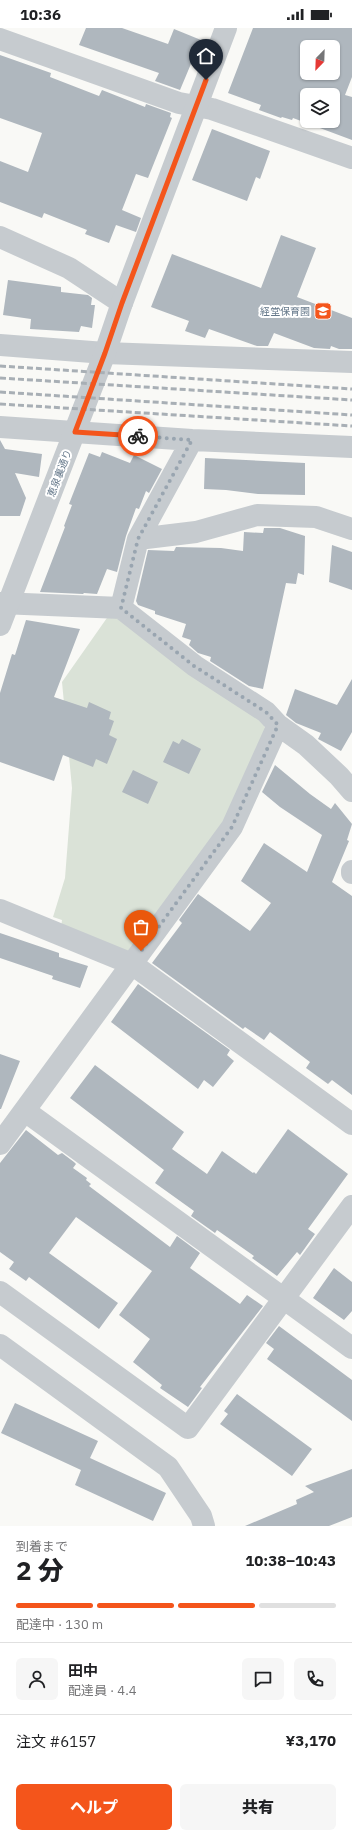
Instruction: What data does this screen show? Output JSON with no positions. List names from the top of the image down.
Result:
{
  "streets": {
    "street": ["恵泉裏通り"]
  },
  "places": {
    "school or university": ["経堂保育園"]
  },
  "north": "bottom left",
  "page": {
    "status": "10:36",
    "heading": ["2 分", "到着まで", "10:38–10:43"],
    "panel": [
      "田中",
      "配達員 · 4.4",
      "注文 #6157",
      "¥3,170"
    ],
    "bar": "配達中 · 130 m",
    "buttons": ["ヘルプ", "共有"]
  }
}
